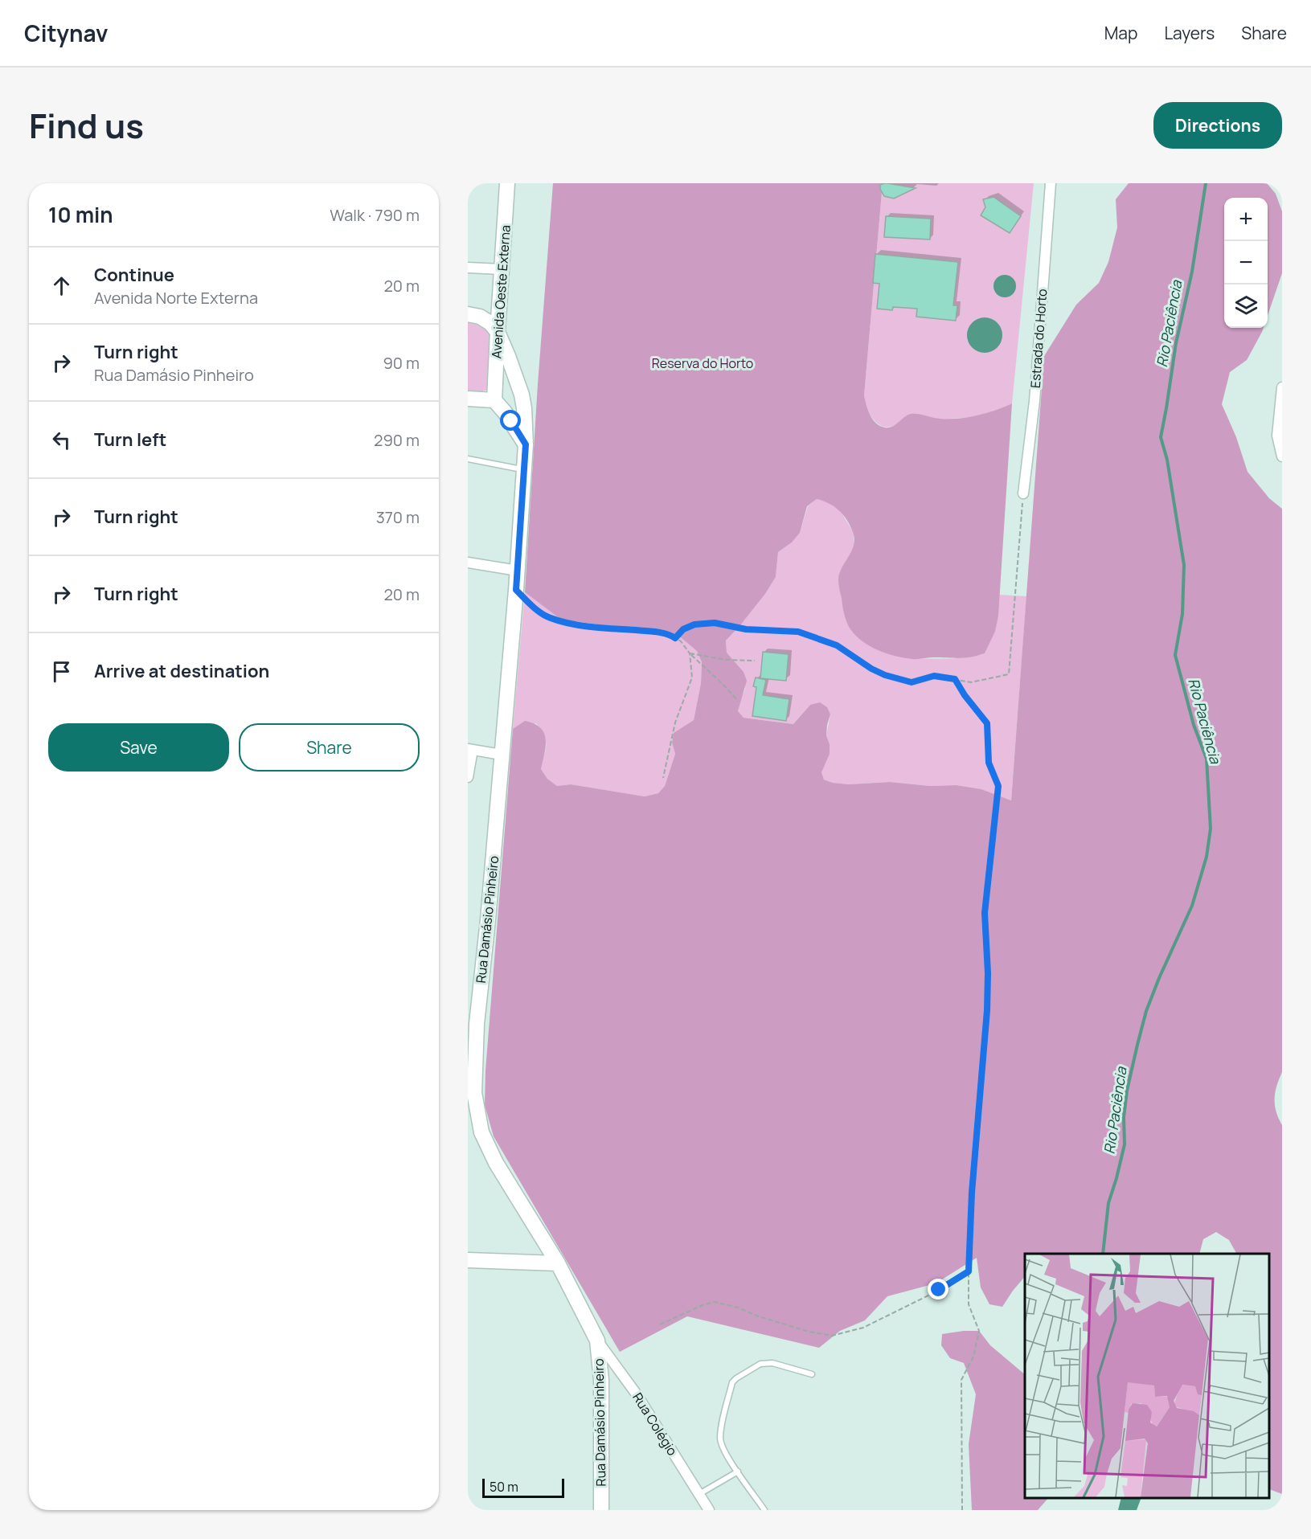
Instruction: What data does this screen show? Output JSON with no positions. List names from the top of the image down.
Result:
{
  "streets": {
    "street": [
      "Avenida Oeste Externa",
      "Estrada do Horto",
      "Rua Damásio Pinheiro",
      "Rua Colégio"
    ]
  },
  "crossings": [
    ["Avenida Oeste Externa", "Rua Damásio Pinheiro"],
    ["Rua Damásio Pinheiro", "Rua Colégio"]
  ],
  "water": ["Rio Paciência"],
  "parks": ["Reserva do Horto"],
  "scale_bar": "50 m",
  "page": {
    "header": "Citynav",
    "nav": ["Map", "Layers", "Share"],
    "title": "Find us",
    "buttons": [
      "Directions",
      ["Save", "Share"]
    ],
    "heading": ["10 min", "Walk · 790 m"],
    "map_buttons": ["+", "−"],
    "list": [
      ["Continue", "Avenida Norte Externa", "20 m"],
      ["Turn right", "Rua Damásio Pinheiro", "90 m"],
      ["Turn left", "290 m"],
      ["Turn right", "370 m"],
      ["Turn right", "20 m"],
      "Arrive at destination"
    ],
    "scale": "50 m"
  }
}
